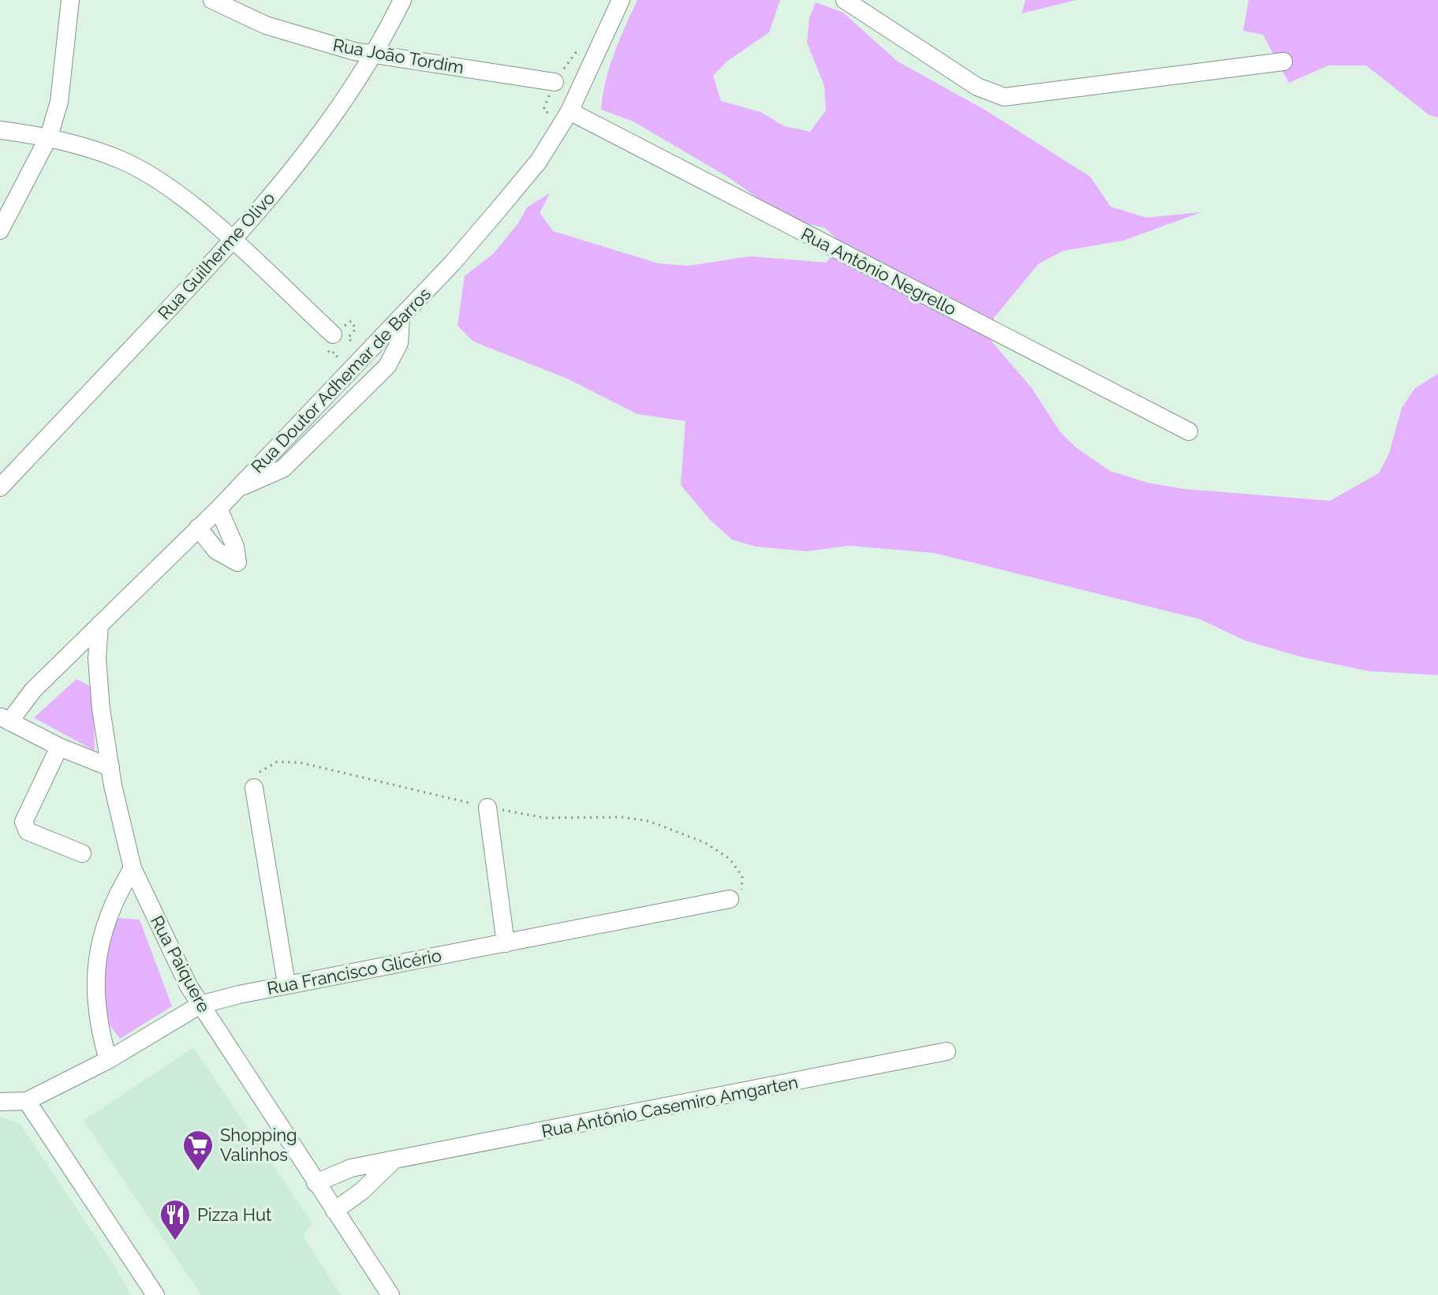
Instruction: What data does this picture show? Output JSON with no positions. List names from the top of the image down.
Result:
{
  "streets": {
    "street": [
      "Rua João Tordim",
      "Rua Guilherme Olivo",
      "Rua Antônio Negrello",
      "Rua Doutor Adhemar de Barros",
      "Rua Paiquere",
      "Rua Francisco Glicério",
      "Rua Antônio Casemiro Amgarten"
    ]
  },
  "crossings": [
    ["Rua João Tordim", "Rua Guilherme Olivo"],
    ["Rua Antônio Negrello", "Rua Doutor Adhemar de Barros"],
    ["Rua Doutor Adhemar de Barros", "Rua Paiquere"],
    ["Rua Paiquere", "Rua Francisco Glicério"],
    ["Rua Paiquere", "Rua Antônio Casemiro Amgarten"]
  ],
  "places": {
    "supermarket": ["Shopping Valinhos"],
    "restaurant": ["Pizza Hut"]
  }
}
